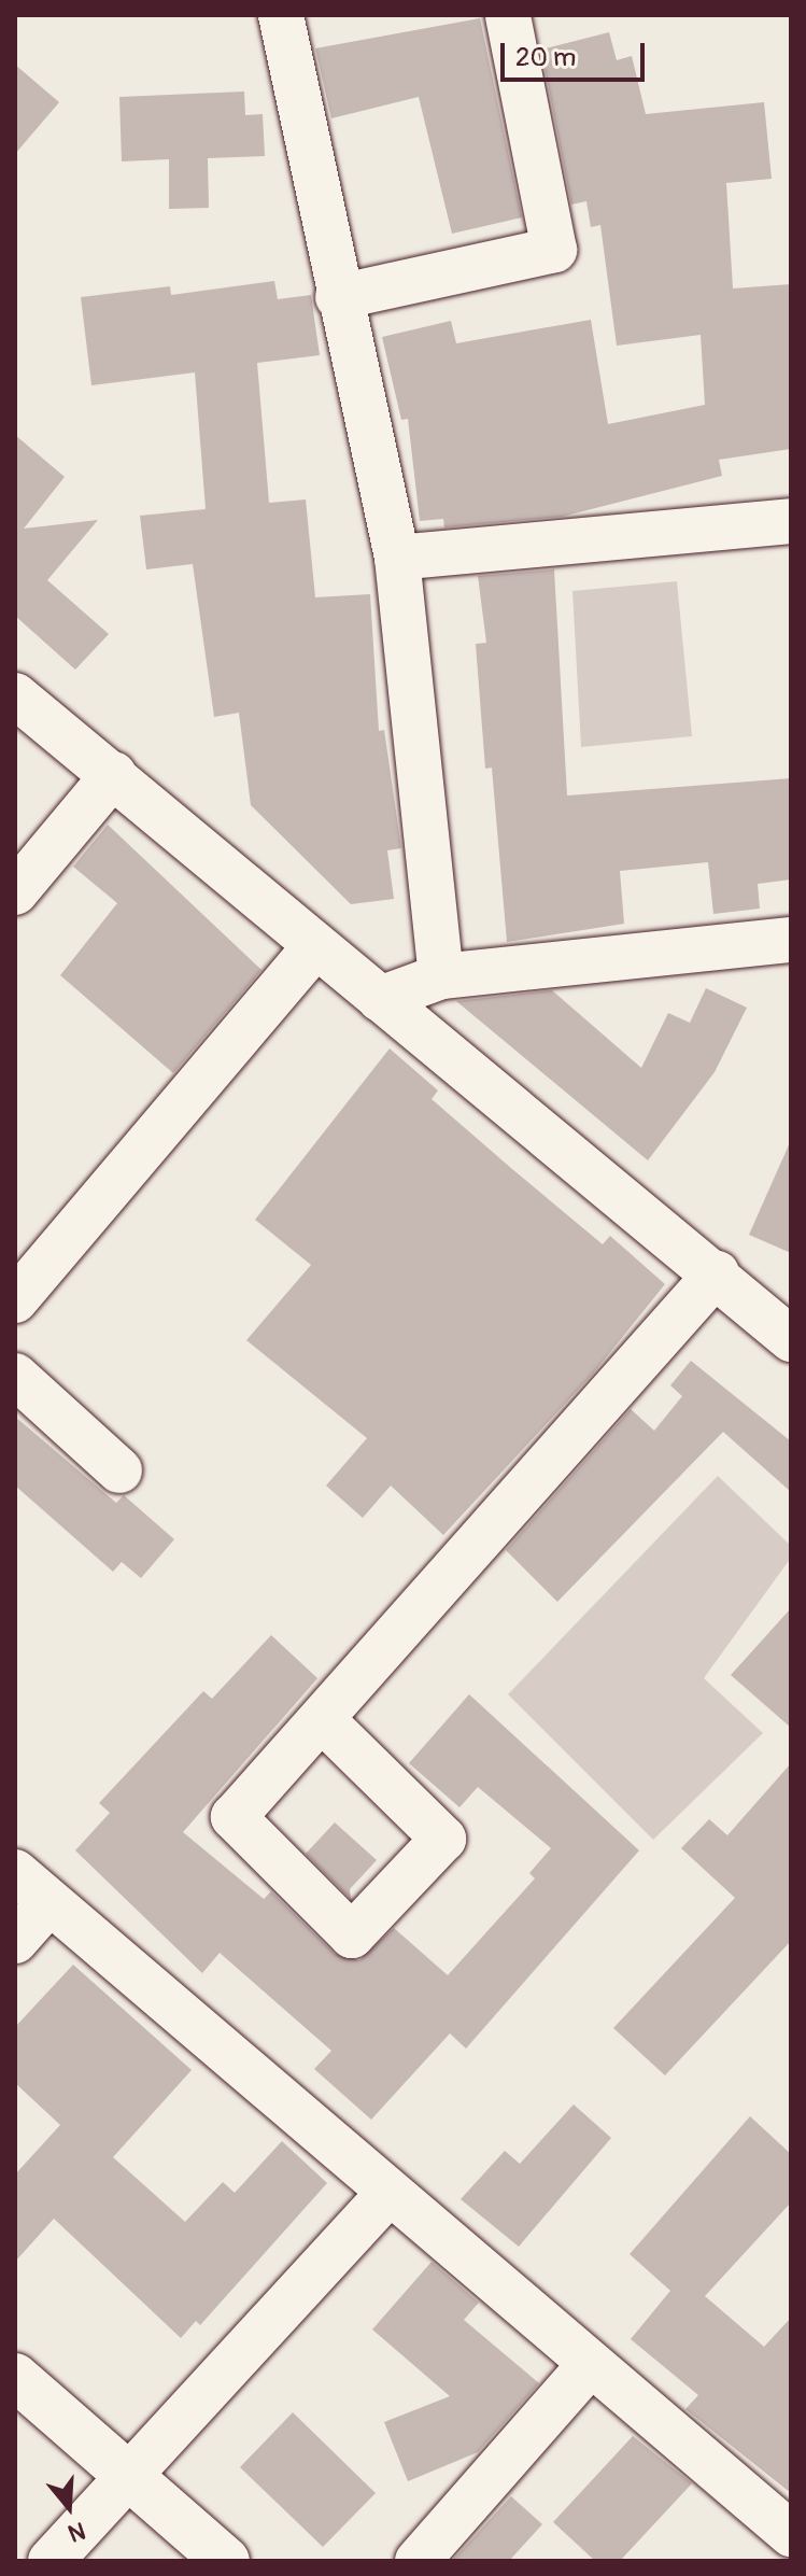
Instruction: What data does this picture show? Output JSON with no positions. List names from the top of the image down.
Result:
{
  "scale_bar": "20 m",
  "north": "bottom"
}
